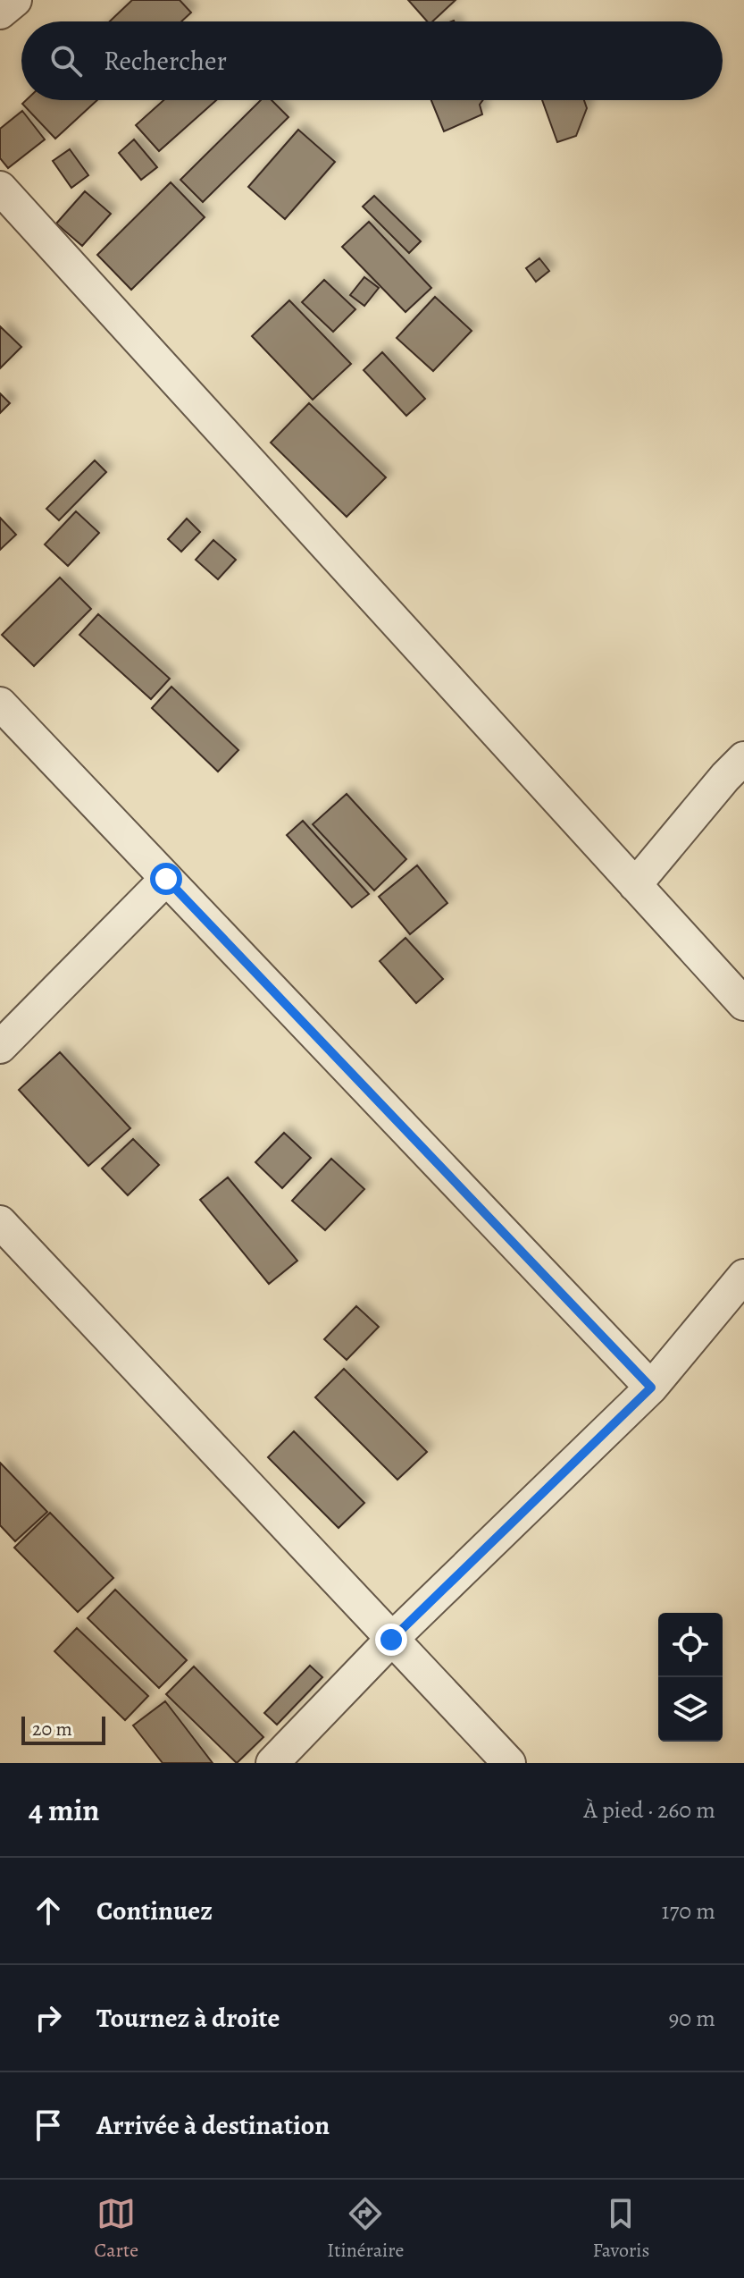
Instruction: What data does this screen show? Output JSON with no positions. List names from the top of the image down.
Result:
{
  "scale_bar": "20 m",
  "page": {
    "search": "Rechercher",
    "scale": "20 m",
    "heading": ["4 min", "À pied · 260 m"],
    "list": [
      ["Continuez", "170 m"],
      ["Tournez à droite", "90 m"],
      "Arrivée à destination"
    ],
    "nav": ["Carte", "Itinéraire", "Favoris"]
  }
}
